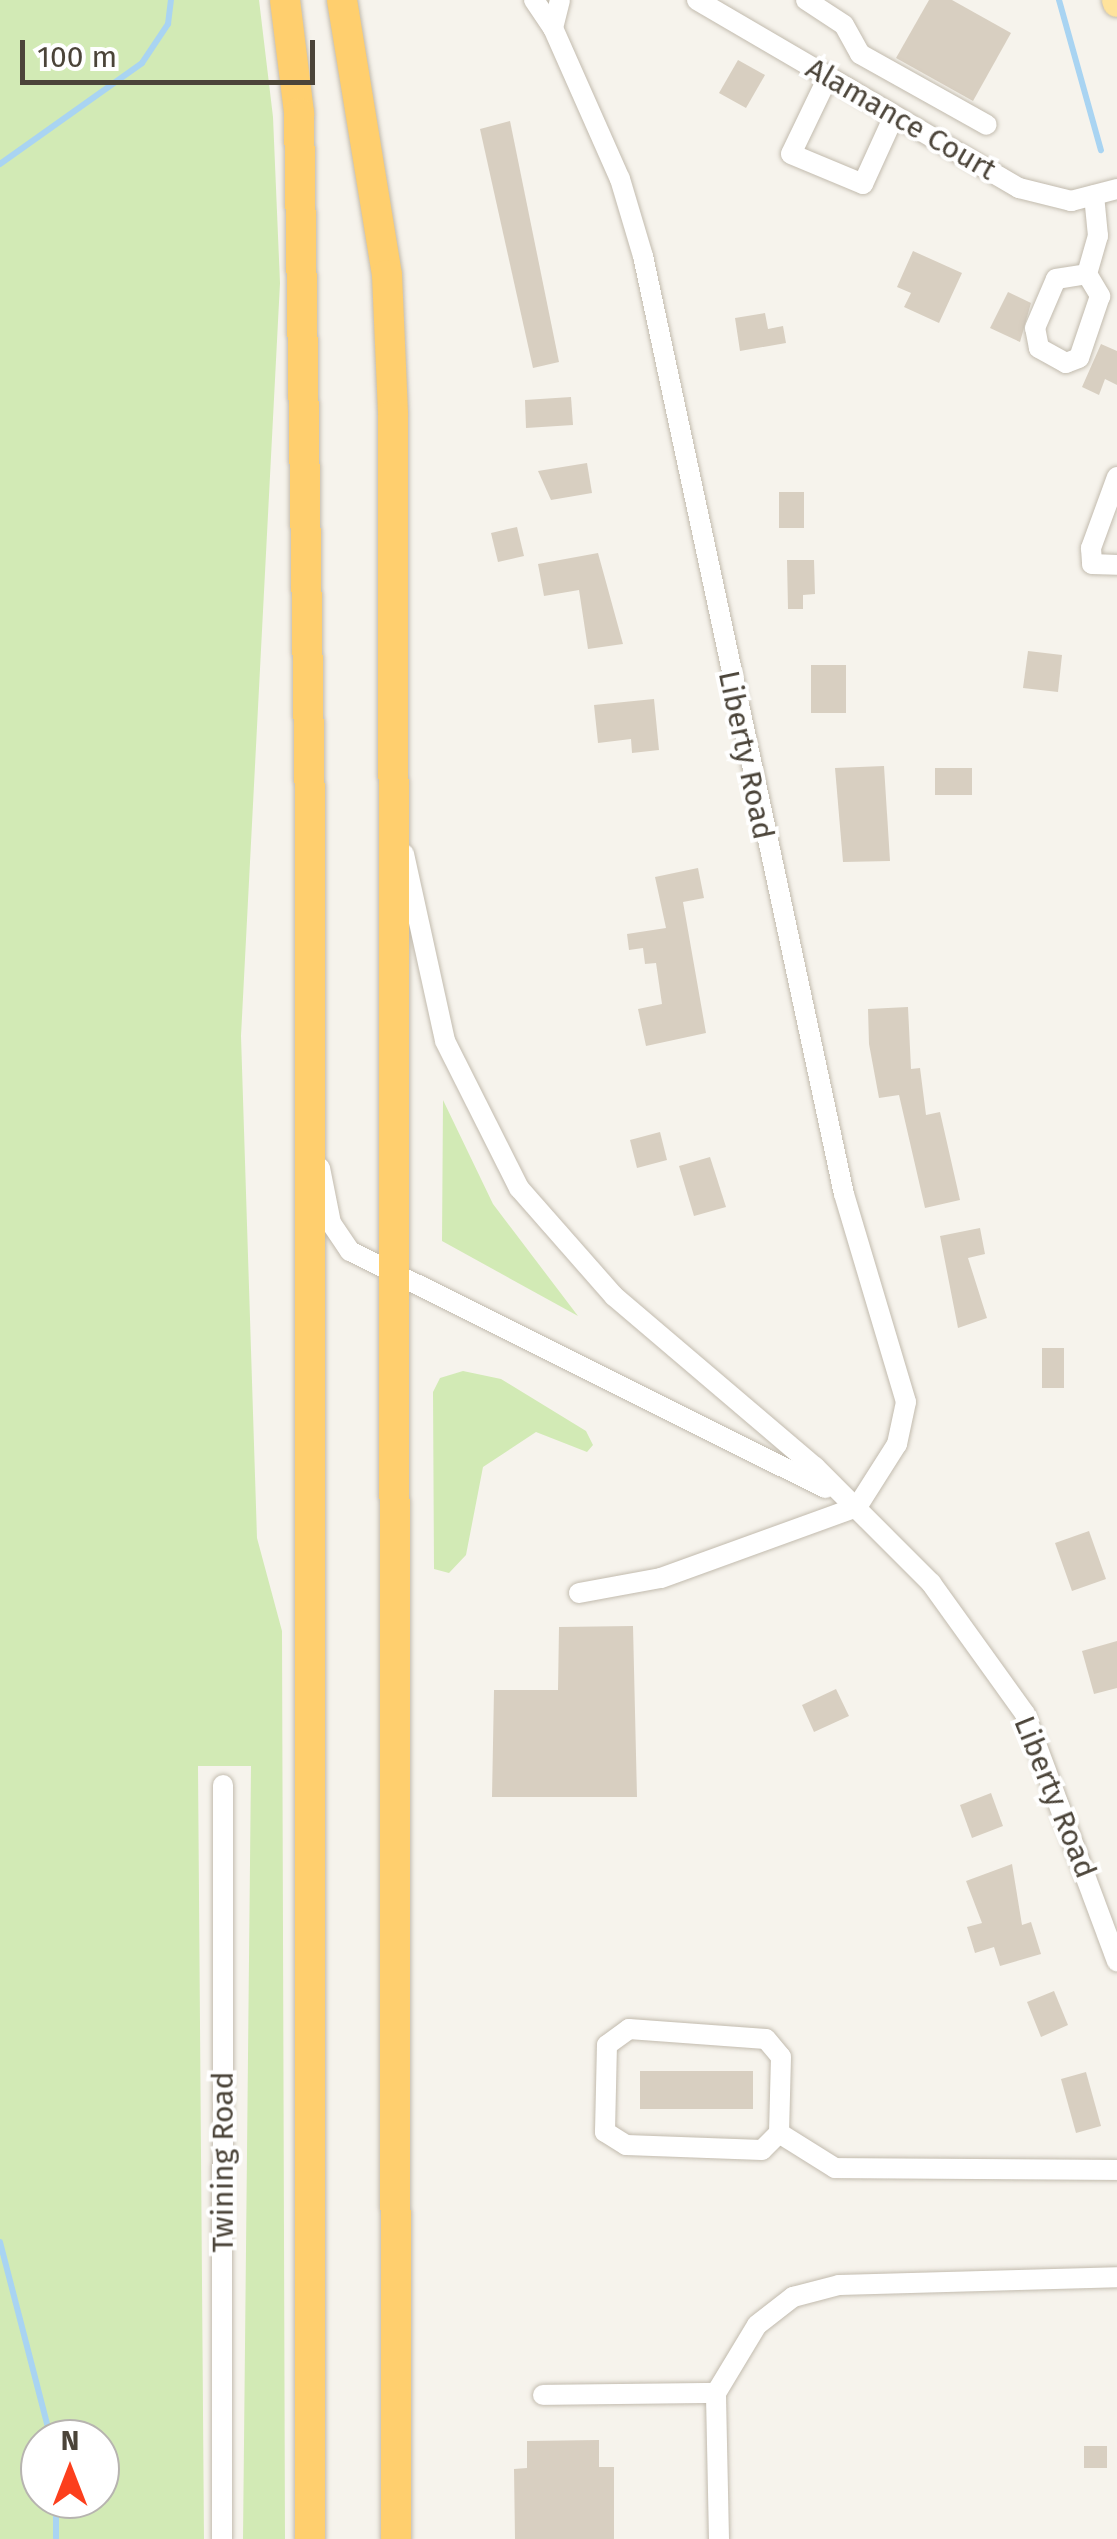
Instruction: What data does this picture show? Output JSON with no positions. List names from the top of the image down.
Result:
{
  "streets": {
    "street": ["Alamance Court", "Liberty Road", "Twining Road"]
  },
  "scale_bar": "100 m",
  "north": "top"
}
